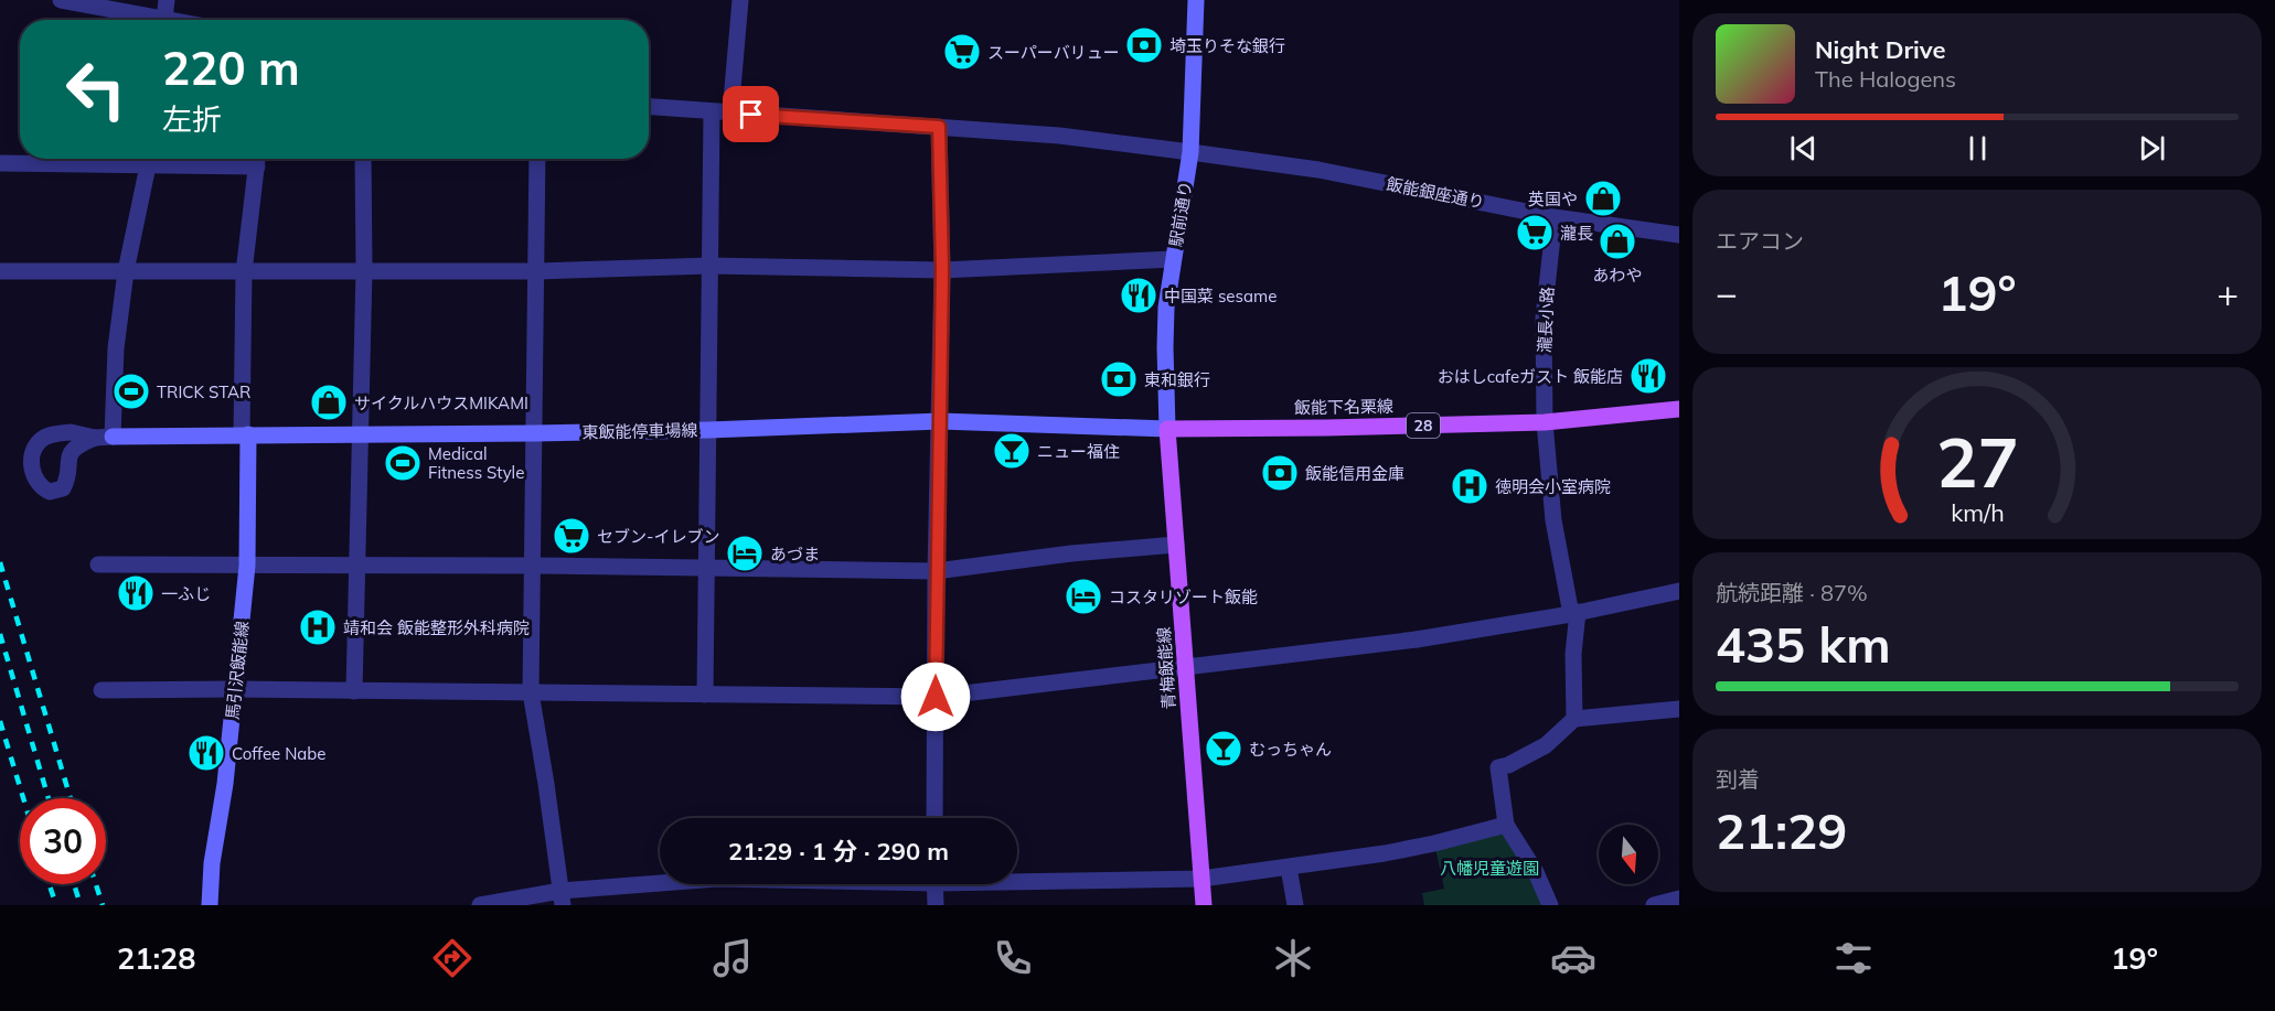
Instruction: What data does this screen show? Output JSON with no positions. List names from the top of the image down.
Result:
{
  "streets": {
    "main road": [
      "駅前通り",
      "飯能下名栗線",
      "28",
      "東飯能停車場線",
      "青梅飯能線",
      "馬引沢飯能線"
    ],
    "street": ["飯能銀座通り", "瀧長小路"]
  },
  "crossings": [
    ["飯能銀座通り", "駅前通り"],
    ["飯能銀座通り", "瀧長小路"],
    ["駅前通り", "飯能下名栗線"],
    ["駅前通り", "東飯能停車場線"],
    ["駅前通り", "青梅飯能線"],
    ["瀧長小路", "飯能下名栗線"],
    ["飯能下名栗線", "東飯能停車場線"],
    ["飯能下名栗線", "青梅飯能線"],
    ["東飯能停車場線", "青梅飯能線"],
    ["東飯能停車場線", "馬引沢飯能線"]
  ],
  "parks": ["八幡児童遊園"],
  "places": {
    "bank": ["埼玉りそな銀行", "東和銀行", "飯能信用金庫"],
    "supermarket": ["スーパーバリュー", "瀧長", "セブン-イレブン"],
    "shop": ["英国や", "あわや", "サイクルハウスMIKAMI"],
    "restaurant": [
      "中国菜 sesame",
      "おはしcafeガスト 飯能店",
      "一ふじ",
      "Coffee Nabe"
    ],
    "sports": ["TRICK STAR", "Medical Fitness Style"],
    "bar": ["ニュー福住", "むっちゃん"],
    "hospital": ["徳明会小室病院", "靖和会 飯能整形外科病院"],
    "hotel": ["あづま", "コスタリゾート飯能"]
  },
  "north": "bottom",
  "page": {
    "turn": ["220 m", "左折"],
    "song": ["Night Drive", "The Halogens"],
    "tile": [
      "エアコン",
      ["航続距離 · 87%", "435 km"],
      ["到着", "21:29"]
    ],
    "heat": ["−", "19°", "+"],
    "limit": "30",
    "trip": "21:29 · 1 分 · 290 m",
    "tabs": ["21:28", "19°"],
    "gauge": ["27", "km/h"]
  }
}
